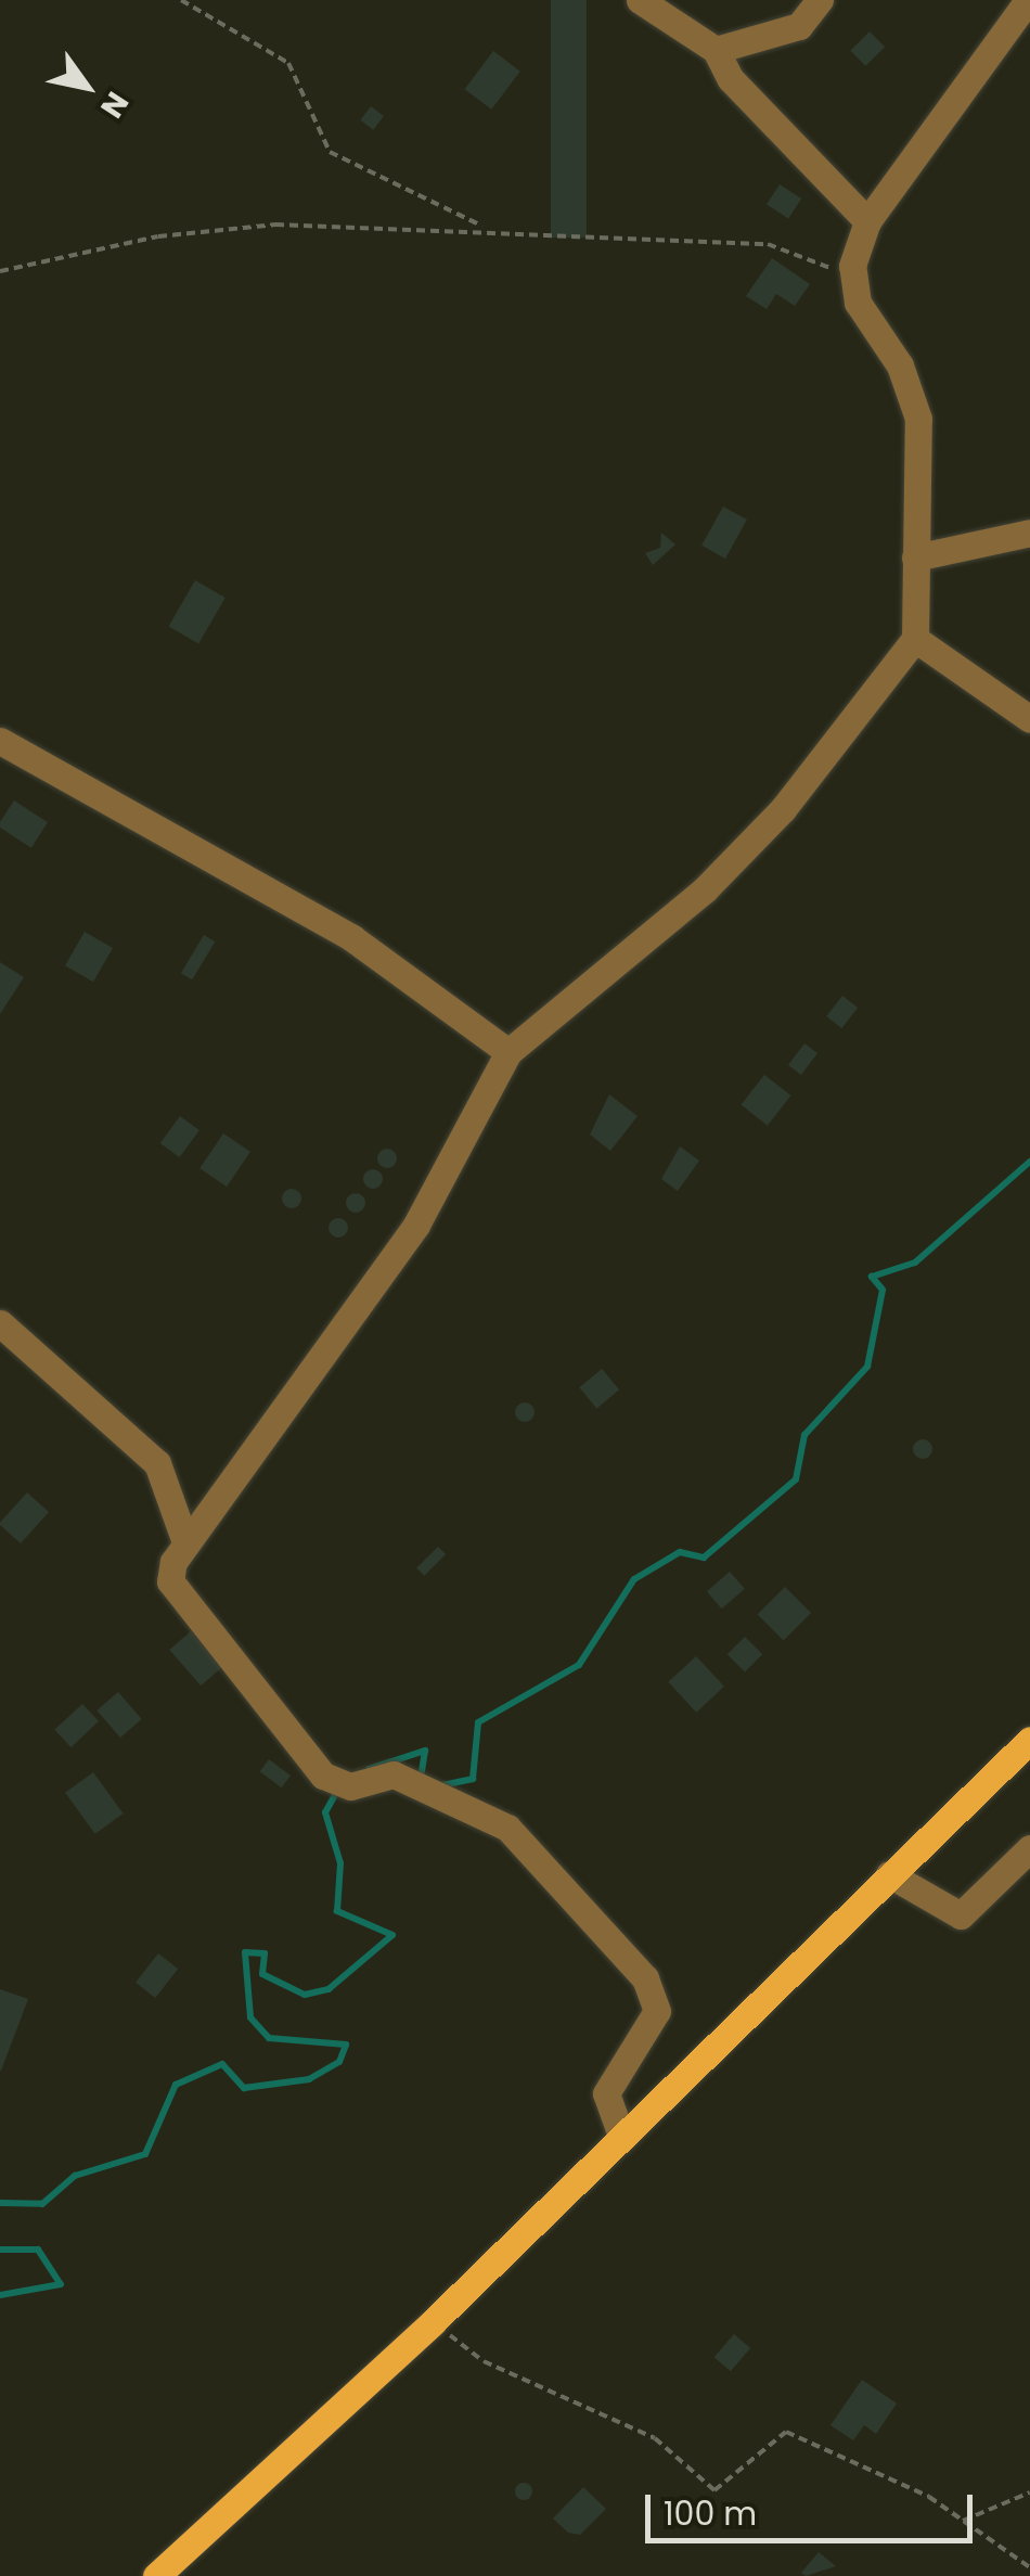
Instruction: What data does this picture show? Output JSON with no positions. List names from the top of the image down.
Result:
{
  "scale_bar": "100 m",
  "north": "bottom right"
}
